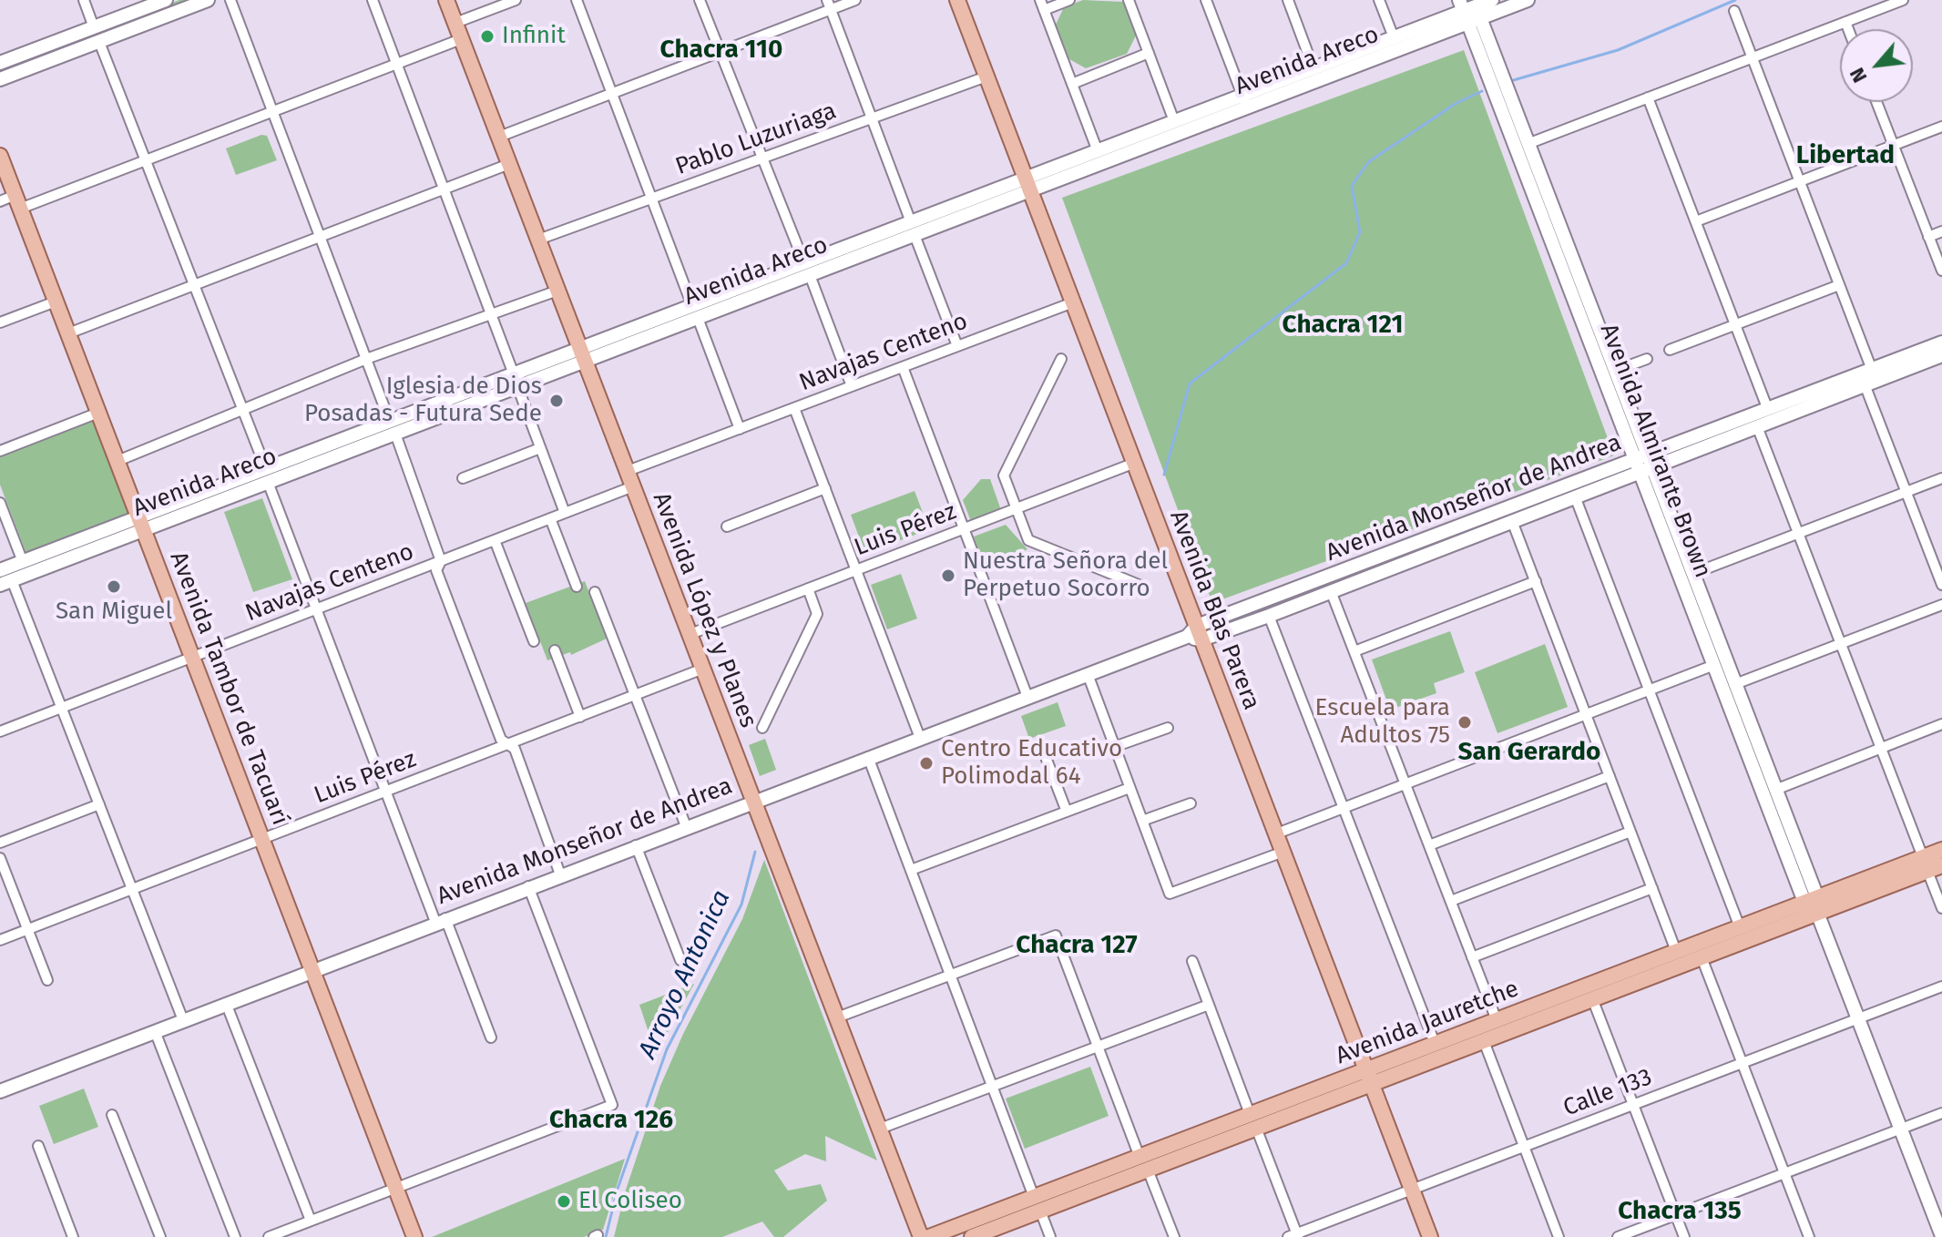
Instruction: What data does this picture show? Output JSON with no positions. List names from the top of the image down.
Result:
{
  "streets": {
    "main road": [
      "Avenida Areco",
      "Avenida Almirante Brown",
      "Avenida Monseñor de Andrea",
      "Avenida López y Planes",
      "Avenida Blas Parera",
      "Avenida Tambor de Tacuarí",
      "Avenida Jauretche"
    ],
    "street": [
      "Pablo Luzuriaga",
      "Navajas Centeno",
      "Luis Pérez",
      "Calle 133"
    ]
  },
  "crossings": [
    ["Avenida Areco", "Avenida Almirante Brown"],
    ["Avenida Areco", "Avenida López y Planes"],
    ["Avenida Areco", "Avenida Blas Parera"],
    ["Avenida Areco", "Avenida Tambor de Tacuarí"],
    ["Pablo Luzuriaga", "Avenida López y Planes"],
    ["Pablo Luzuriaga", "Avenida Blas Parera"],
    ["Navajas Centeno", "Avenida López y Planes"],
    ["Navajas Centeno", "Avenida Blas Parera"],
    ["Navajas Centeno", "Avenida Tambor de Tacuarí"],
    ["Avenida Almirante Brown", "Avenida Monseñor de Andrea"],
    ["Avenida Almirante Brown", "Avenida Jauretche"],
    ["Avenida Almirante Brown", "Calle 133"],
    ["Avenida Monseñor de Andrea", "Avenida López y Planes"],
    ["Avenida Monseñor de Andrea", "Avenida Blas Parera"],
    ["Avenida Monseñor de Andrea", "Avenida Tambor de Tacuarí"],
    ["Luis Pérez", "Avenida López y Planes"],
    ["Luis Pérez", "Avenida Blas Parera"],
    ["Luis Pérez", "Avenida Tambor de Tacuarí"],
    ["Avenida Blas Parera", "Avenida Jauretche"],
    ["Avenida Blas Parera", "Calle 133"]
  ],
  "districts": [
    "Chacra 110",
    "Libertad",
    "Chacra 121",
    "San Gerardo",
    "Chacra 127",
    "Chacra 126",
    "Chacra 135"
  ],
  "water": ["Arroyo Antonica"],
  "places": [
    "Infinit",
    "Iglesia de Dios Posadas - Futura Sede",
    "Nuestra Señora del Perpetuo Socorro",
    "San Miguel",
    "Escuela para Adultos 75",
    "Centro Educativo Polimodal 64",
    "El Coliseo"
  ],
  "north": "bottom left"
}
